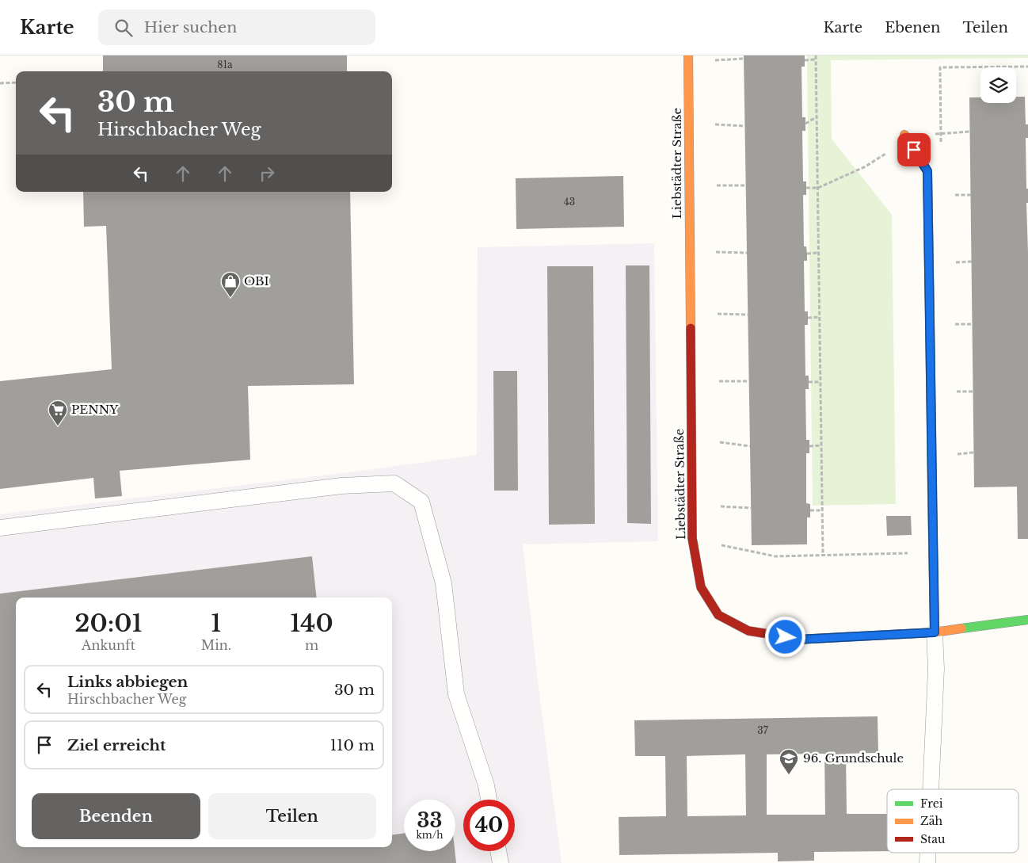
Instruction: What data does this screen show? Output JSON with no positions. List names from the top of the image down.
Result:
{
  "streets": {
    "street": ["Liebstädter Straße"]
  },
  "places": {
    "shop": ["OBI"],
    "supermarket": ["PENNY"],
    "school or university": ["96. Grundschule"]
  },
  "house_numbers": ["81a", "43", "37"],
  "legend": ["Frei", "Zäh", "Stau"],
  "page": {
    "header": "Karte",
    "search": "Hier suchen",
    "nav": ["Karte", "Ebenen", "Teilen"],
    "turn": ["30 m", "Hirschbacher Weg"],
    "eta": [
      "20:01",
      "Ankunft",
      "1",
      "Min.",
      "140",
      "m"
    ],
    "list": [
      {
        "name": "Links abbiegen",
        "note": "Hirschbacher Weg",
        "value": "30 m"
      },
      {
        "name": "Ziel erreicht",
        "value": "110 m"
      }
    ],
    "buttons": ["Beenden", "Teilen"],
    "speed": "33 km/h",
    "limit": "40"
  }
}
